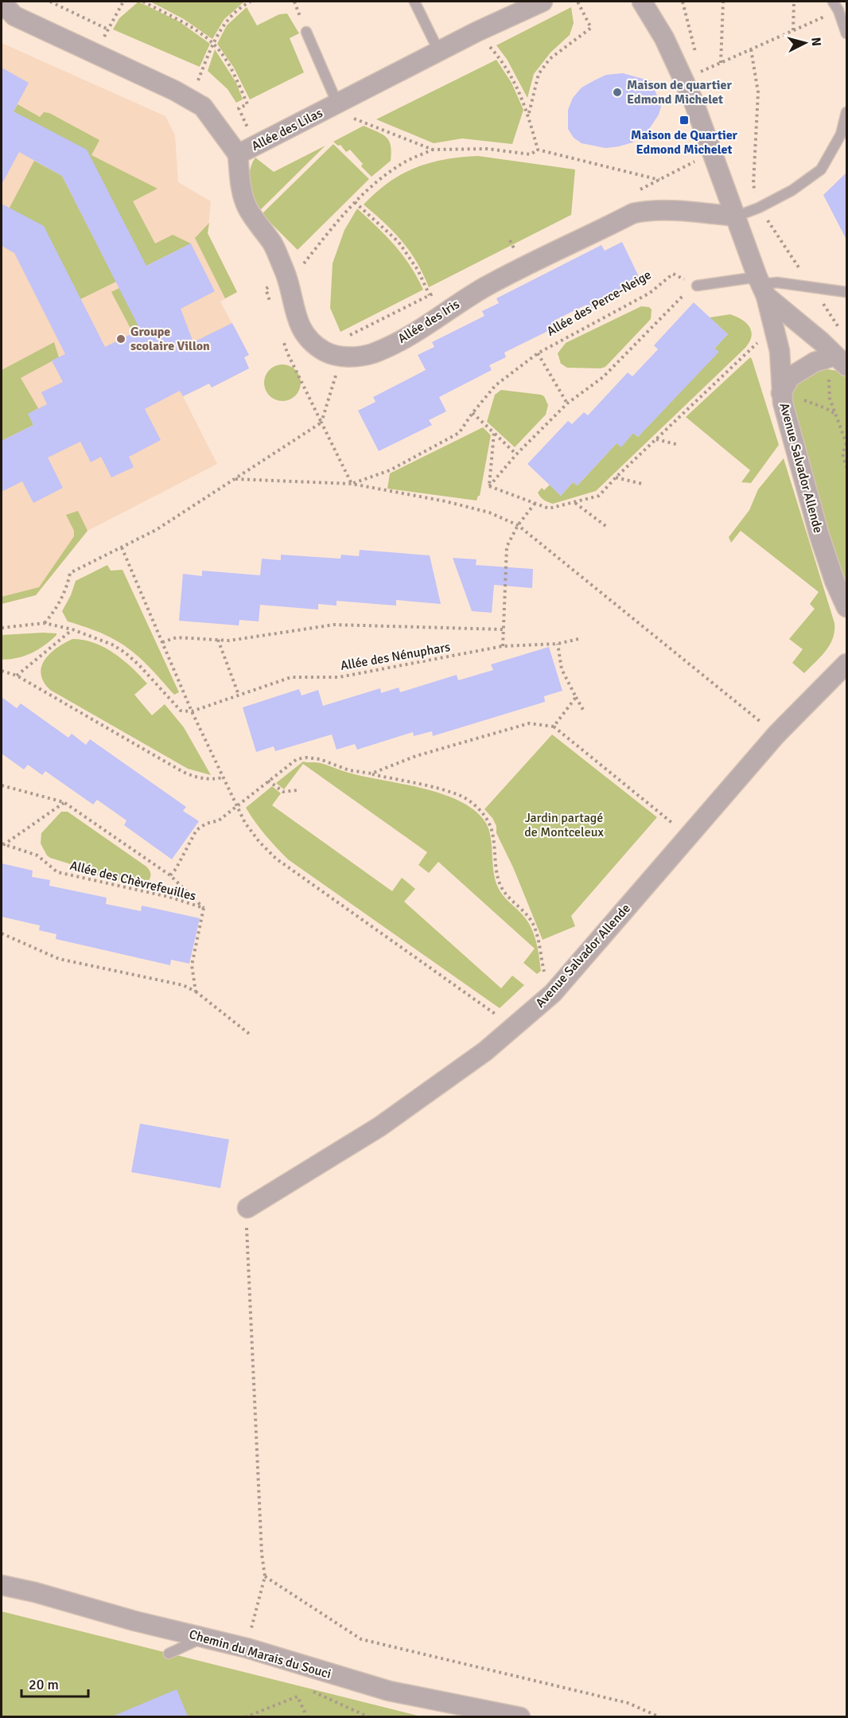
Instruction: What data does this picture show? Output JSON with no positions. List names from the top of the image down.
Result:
{
  "streets": {
    "street": [
      "Allée des Lilas",
      "Allée des Iris",
      "Avenue Salvador Allende",
      "Chemin du Marais du Souci"
    ],
    "path": ["Allée des Perce-Neige", "Allée des Nénuphars", "Allée des Chèvrefeuilles"]
  },
  "crossings": [
    ["Allée des Lilas", "Allée des Iris"],
    ["Allée des Iris", "Avenue Salvador Allende"]
  ],
  "parks": ["Jardin partagé de Montceleux"],
  "places": {
    "other": ["Maison de quartier Edmond Michelet", "Groupe scolaire Villon"],
    "transit": ["Maison de Quartier Edmond Michelet"]
  },
  "scale_bar": "20 m",
  "north": "right"
}
